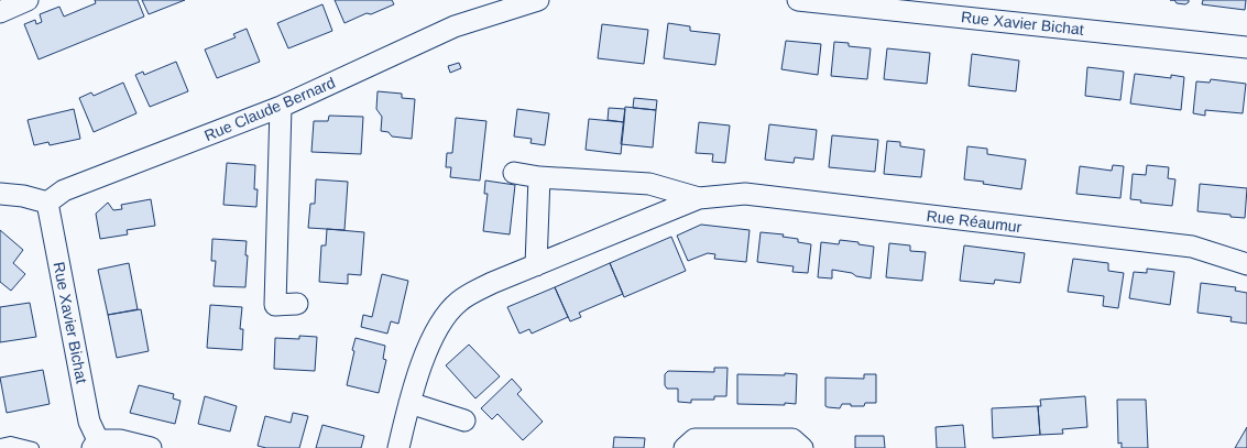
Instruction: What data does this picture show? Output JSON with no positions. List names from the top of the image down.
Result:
{
  "streets": {
    "street": ["Rue Xavier Bichat", "Rue Claude Bernard", "Rue Réaumur"]
  },
  "crossings": [
    ["Rue Xavier Bichat", "Rue Claude Bernard"]
  ]
}
